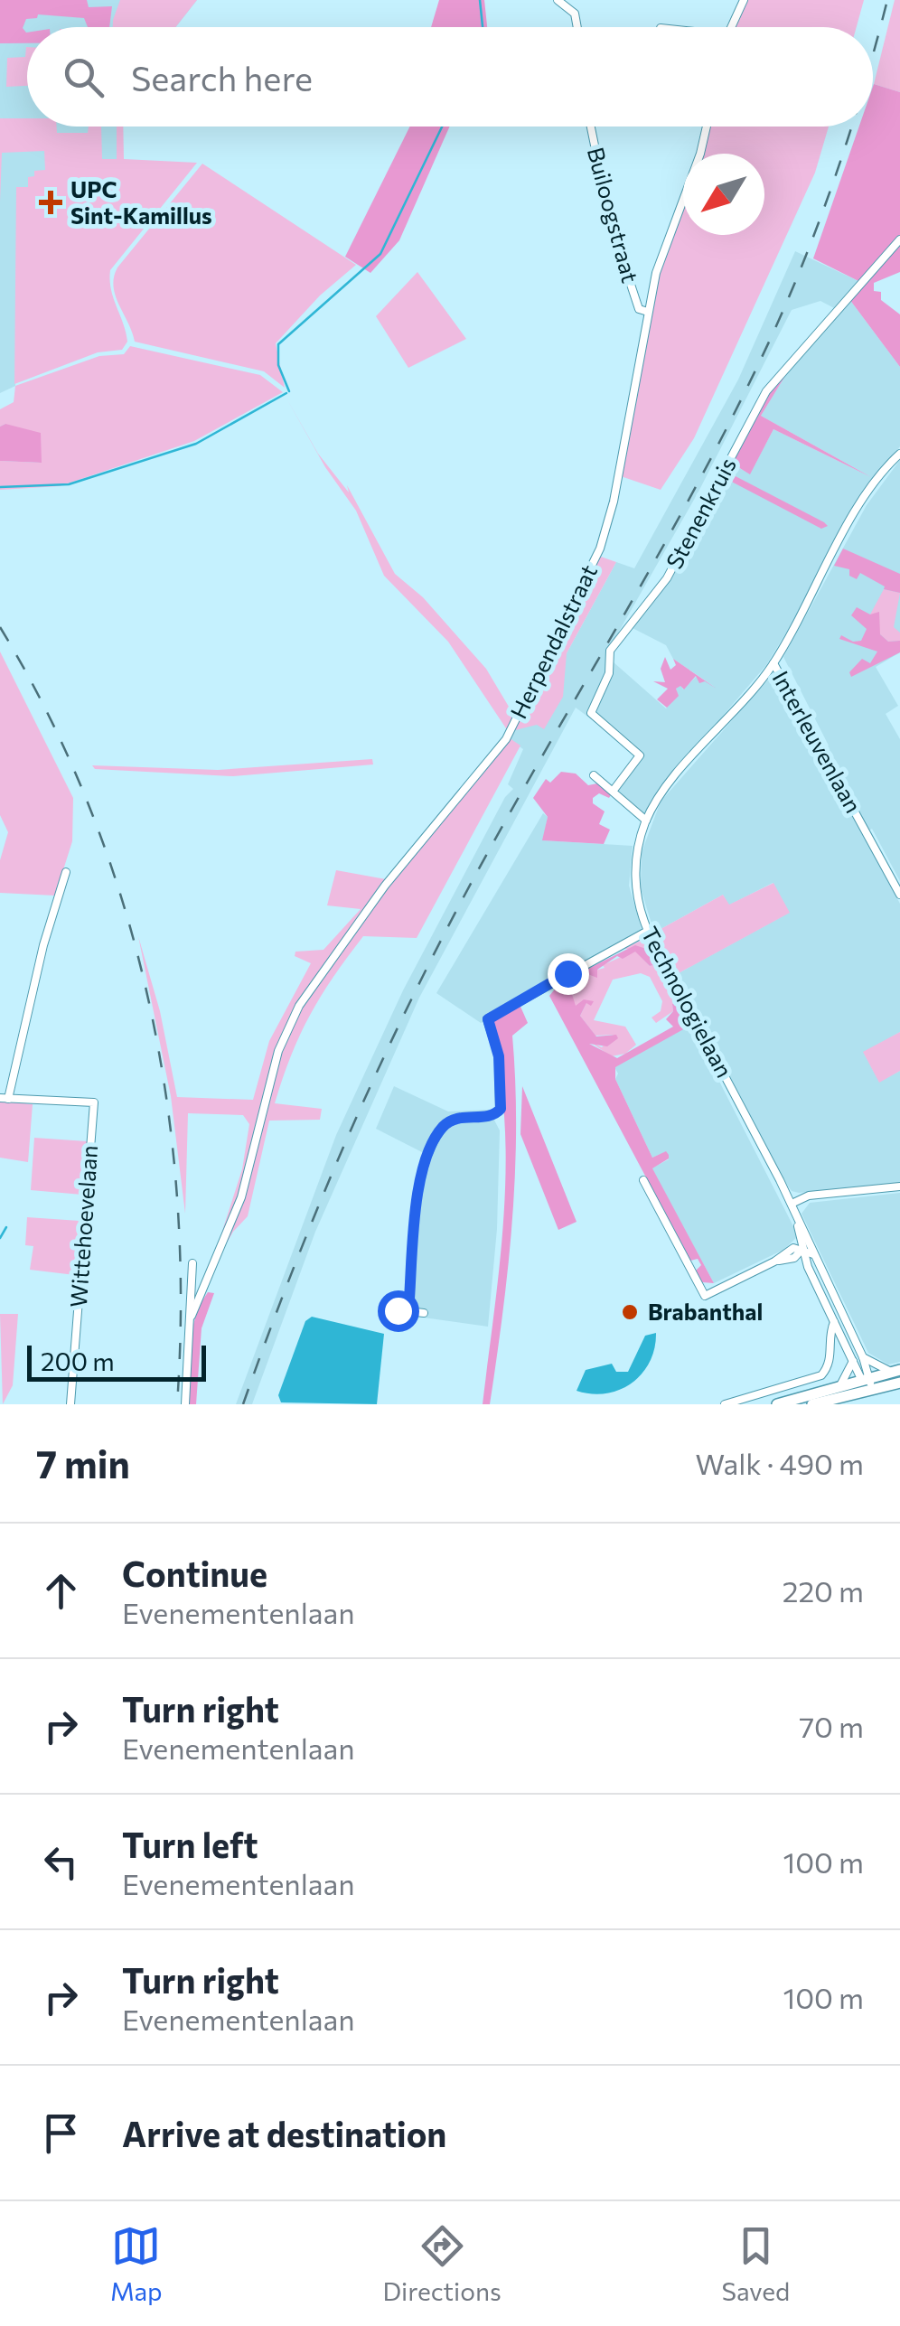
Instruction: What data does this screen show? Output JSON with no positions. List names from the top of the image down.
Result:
{
  "streets": {
    "street": [
      "Builoogstraat",
      "Stenenkruis",
      "Herpendalstraat",
      "Interleuvenlaan",
      "Technologielaan",
      "Wittehoevelaan"
    ]
  },
  "crossings": [
    ["Builoogstraat", "Herpendalstraat"],
    ["Interleuvenlaan", "Technologielaan"]
  ],
  "places": {
    "health": ["UPC Sint-Kamillus"],
    "other": ["Brabanthal"]
  },
  "scale_bar": "200 m",
  "north": "bottom left",
  "page": {
    "search": "Search here",
    "scale": "200 m",
    "heading": ["7 min", "Walk · 490 m"],
    "list": [
      ["Continue", "Evenementenlaan", "220 m"],
      ["Turn right", "Evenementenlaan", "70 m"],
      ["Turn left", "Evenementenlaan", "100 m"],
      ["Turn right", "Evenementenlaan", "100 m"],
      "Arrive at destination"
    ],
    "nav": ["Map", "Directions", "Saved"]
  }
}
